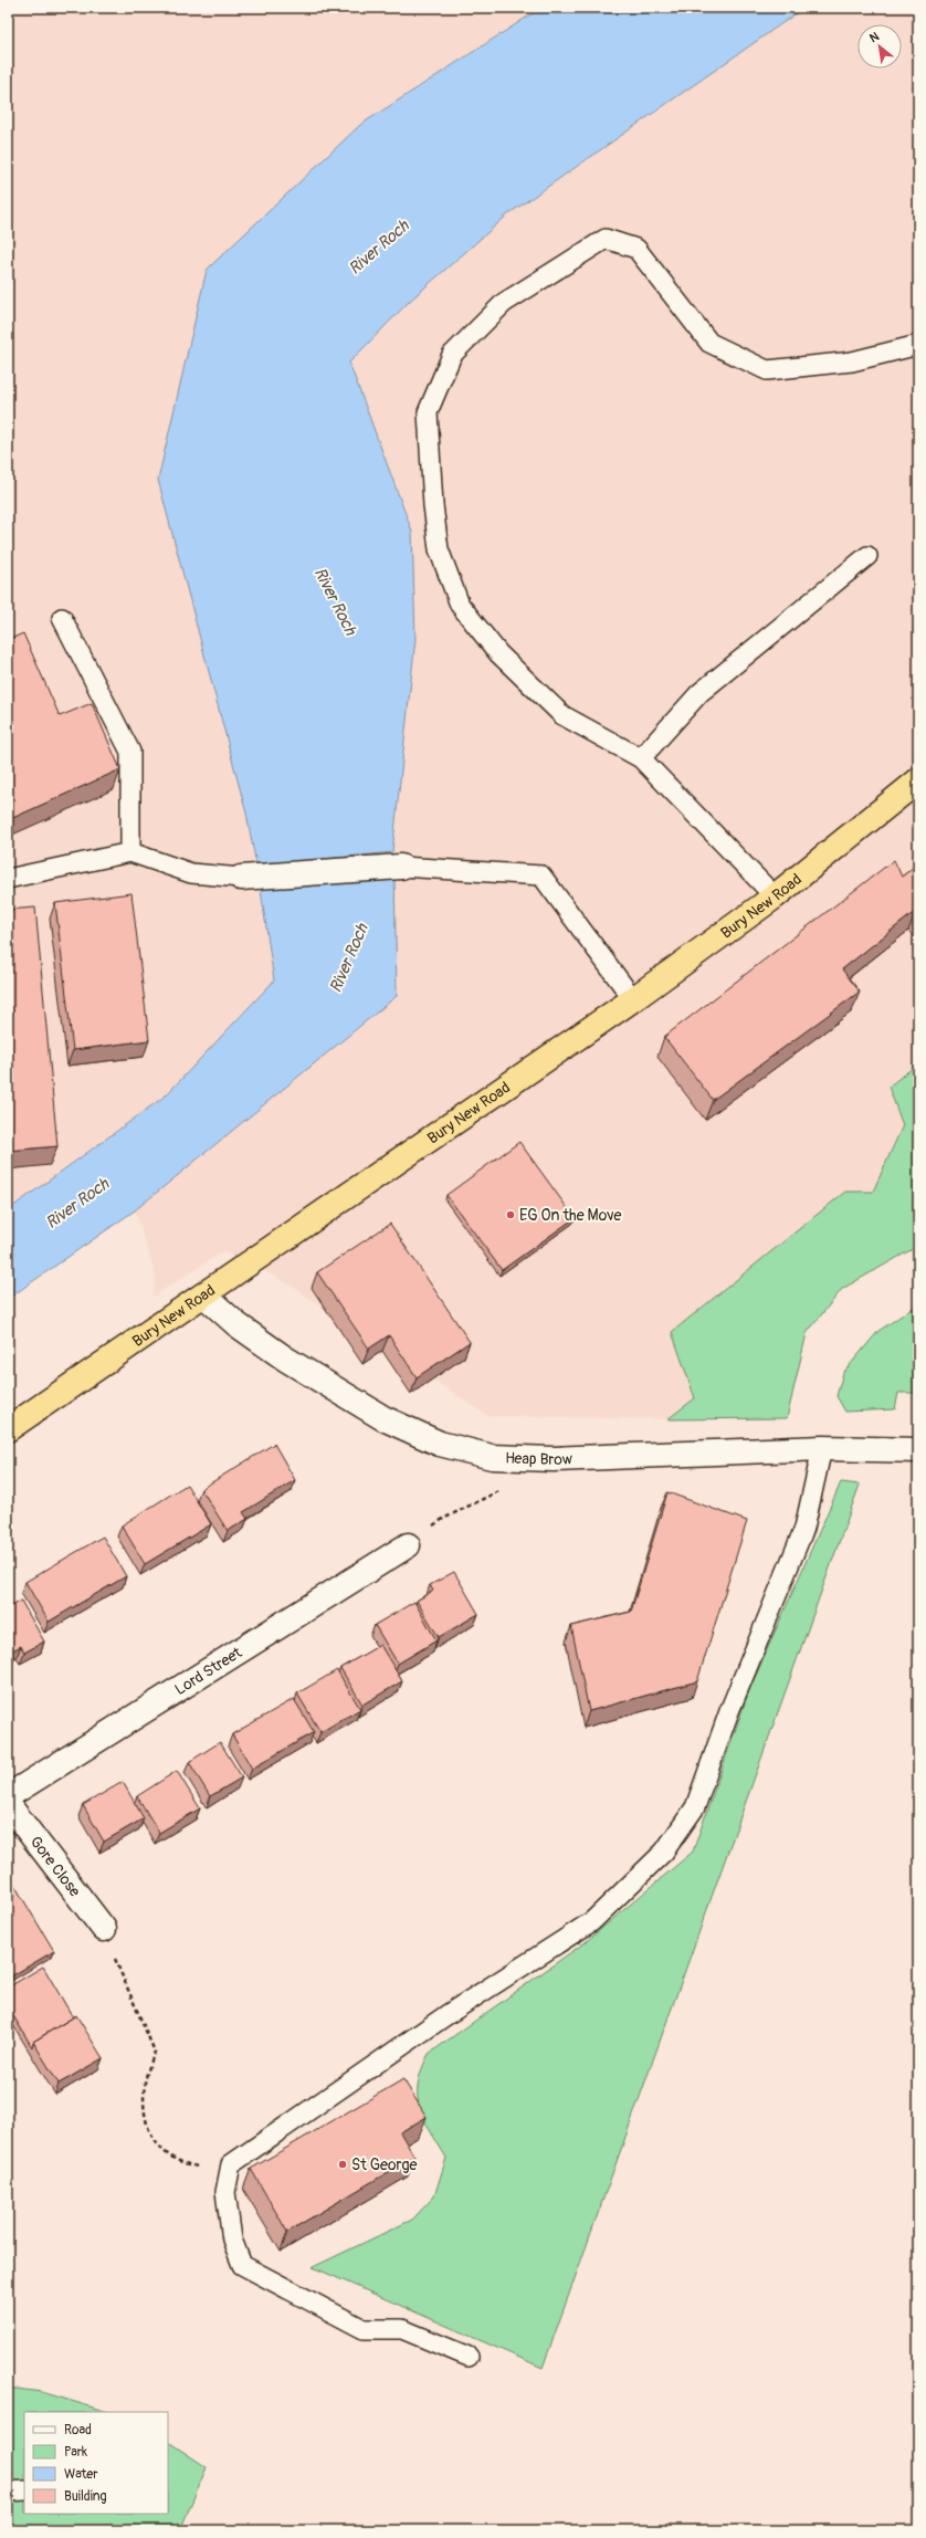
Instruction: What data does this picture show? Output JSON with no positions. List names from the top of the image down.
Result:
{
  "streets": {
    "highway": ["Bury New Road"],
    "street": ["Heap Brow", "Lord Street", "Gore Close"]
  },
  "crossings": [
    ["Bury New Road", "Heap Brow"]
  ],
  "water": ["River Roch"],
  "places": ["EG On the Move", "St George"],
  "legend": [
    "Road",
    "Park",
    "Water",
    "Building"
  ],
  "north": "top left"
}
